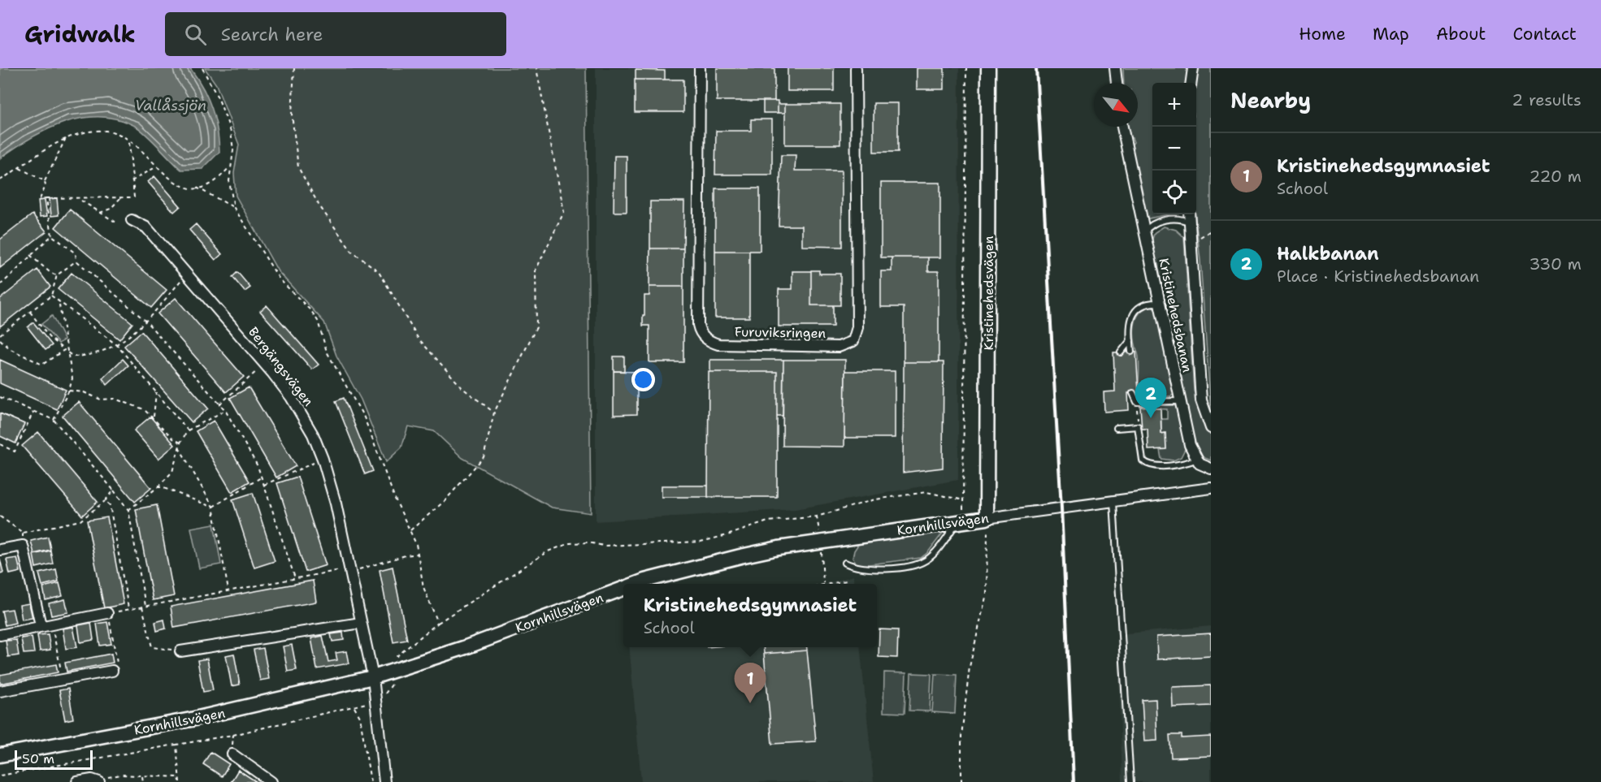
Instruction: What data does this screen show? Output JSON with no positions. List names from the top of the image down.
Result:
{
  "streets": {
    "street": [
      "Kristinehedsvägen",
      "Kristinehedsbanan",
      "Furuviksringen",
      "Bergängsvägen",
      "Kornhillsvägen"
    ]
  },
  "crossings": [
    ["Kristinehedsvägen", "Kornhillsvägen"],
    ["Bergängsvägen", "Kornhillsvägen"]
  ],
  "water": ["Vallåssjön"],
  "scale_bar": "50 m",
  "north": "bottom right",
  "page": {
    "header": "Gridwalk",
    "search": "Search here",
    "nav": [
      "Home",
      "Map",
      "About",
      "Contact"
    ],
    "heading": ["Nearby", "2 results"],
    "map_buttons": ["+", "−"],
    "list": [
      {
        "mark": "1",
        "name": "Kristinehedsgymnasiet",
        "note": "School",
        "value": "220 m"
      },
      {
        "mark": "2",
        "name": "Halkbanan",
        "note": "Place · Kristinehedsbanan",
        "value": "330 m"
      }
    ],
    "pins": ["2", "1"],
    "popup": ["Kristinehedsgymnasiet", "School"],
    "scale": "50 m"
  }
}
